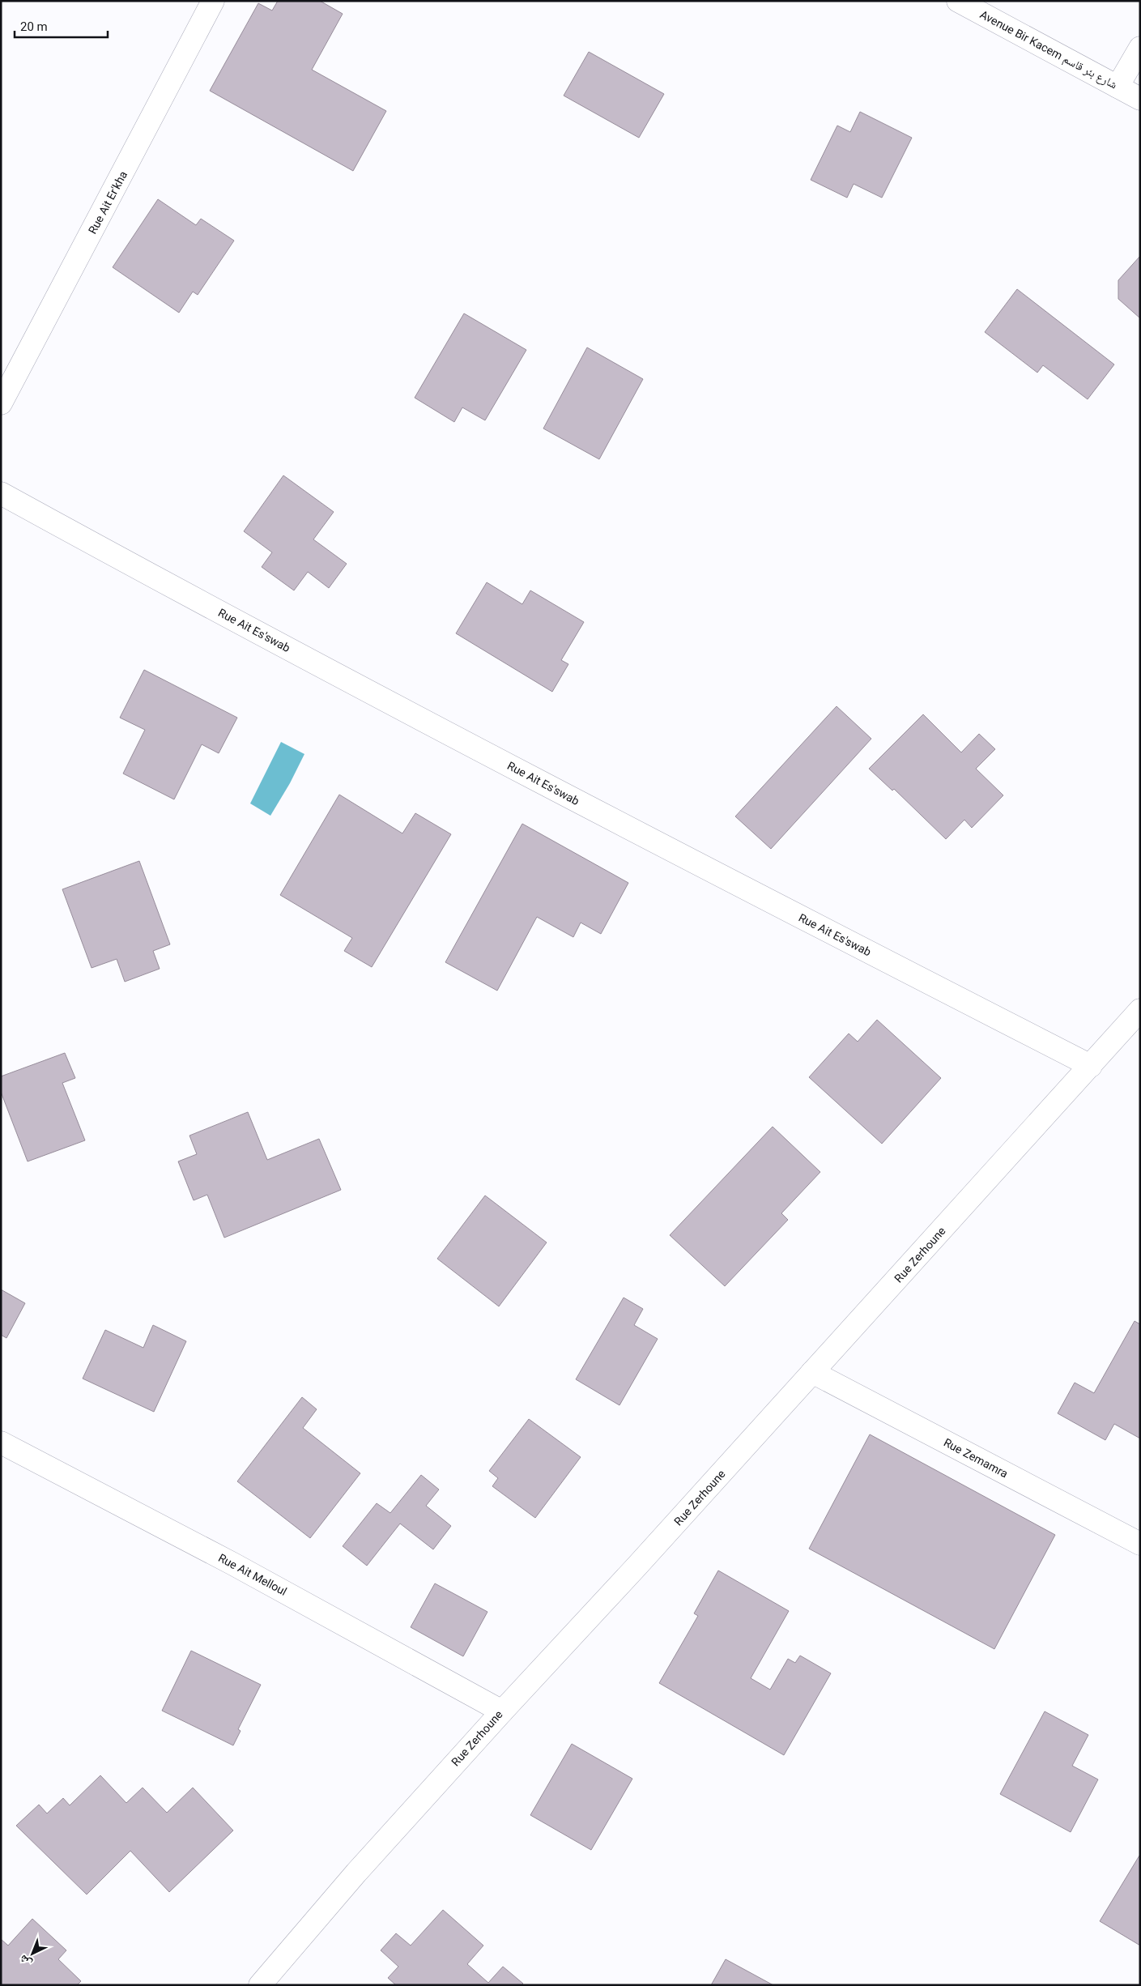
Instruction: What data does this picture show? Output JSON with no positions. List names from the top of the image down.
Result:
{
  "streets": {
    "street": [
      "Avenue Bir Kacem شارع بئر قاسم",
      "Rue Ait Er'kha",
      "Rue Ait Es'swab",
      "Rue Zerhoune",
      "Rue Zemamra",
      "Rue Ait Melloul"
    ]
  },
  "crossings": [
    ["Rue Ait Es'swab", "Rue Zerhoune"],
    ["Rue Zerhoune", "Rue Zemamra"],
    ["Rue Zerhoune", "Rue Ait Melloul"]
  ],
  "scale_bar": "20 m",
  "north": "bottom left"
}
